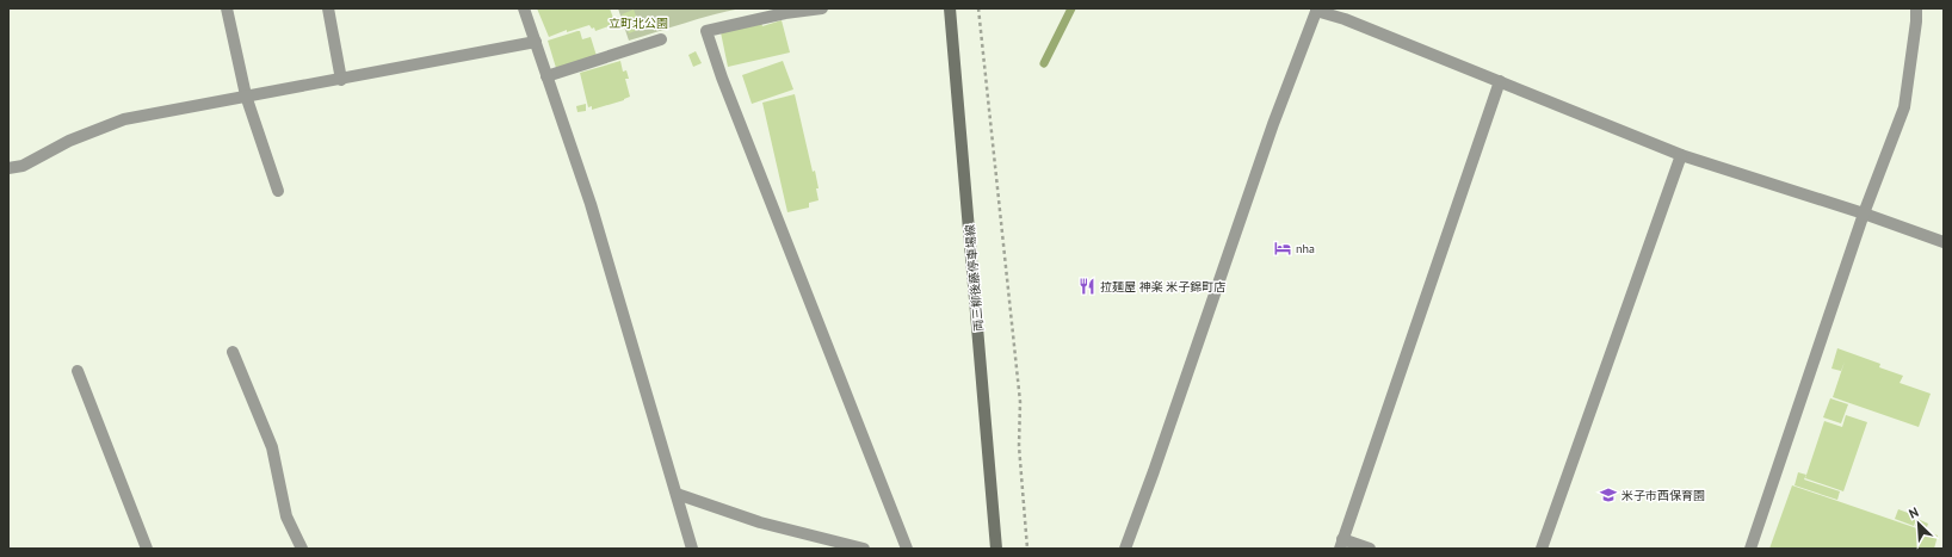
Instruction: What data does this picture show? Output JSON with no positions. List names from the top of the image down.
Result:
{
  "streets": {
    "main road": ["両三柳後藤停車場線"]
  },
  "parks": ["立町北公園"],
  "places": {
    "hotel": ["nha"],
    "restaurant": ["拉麺屋 神楽 米子錦町店"],
    "school or university": ["米子市西保育園"]
  },
  "north": "top left"
}
